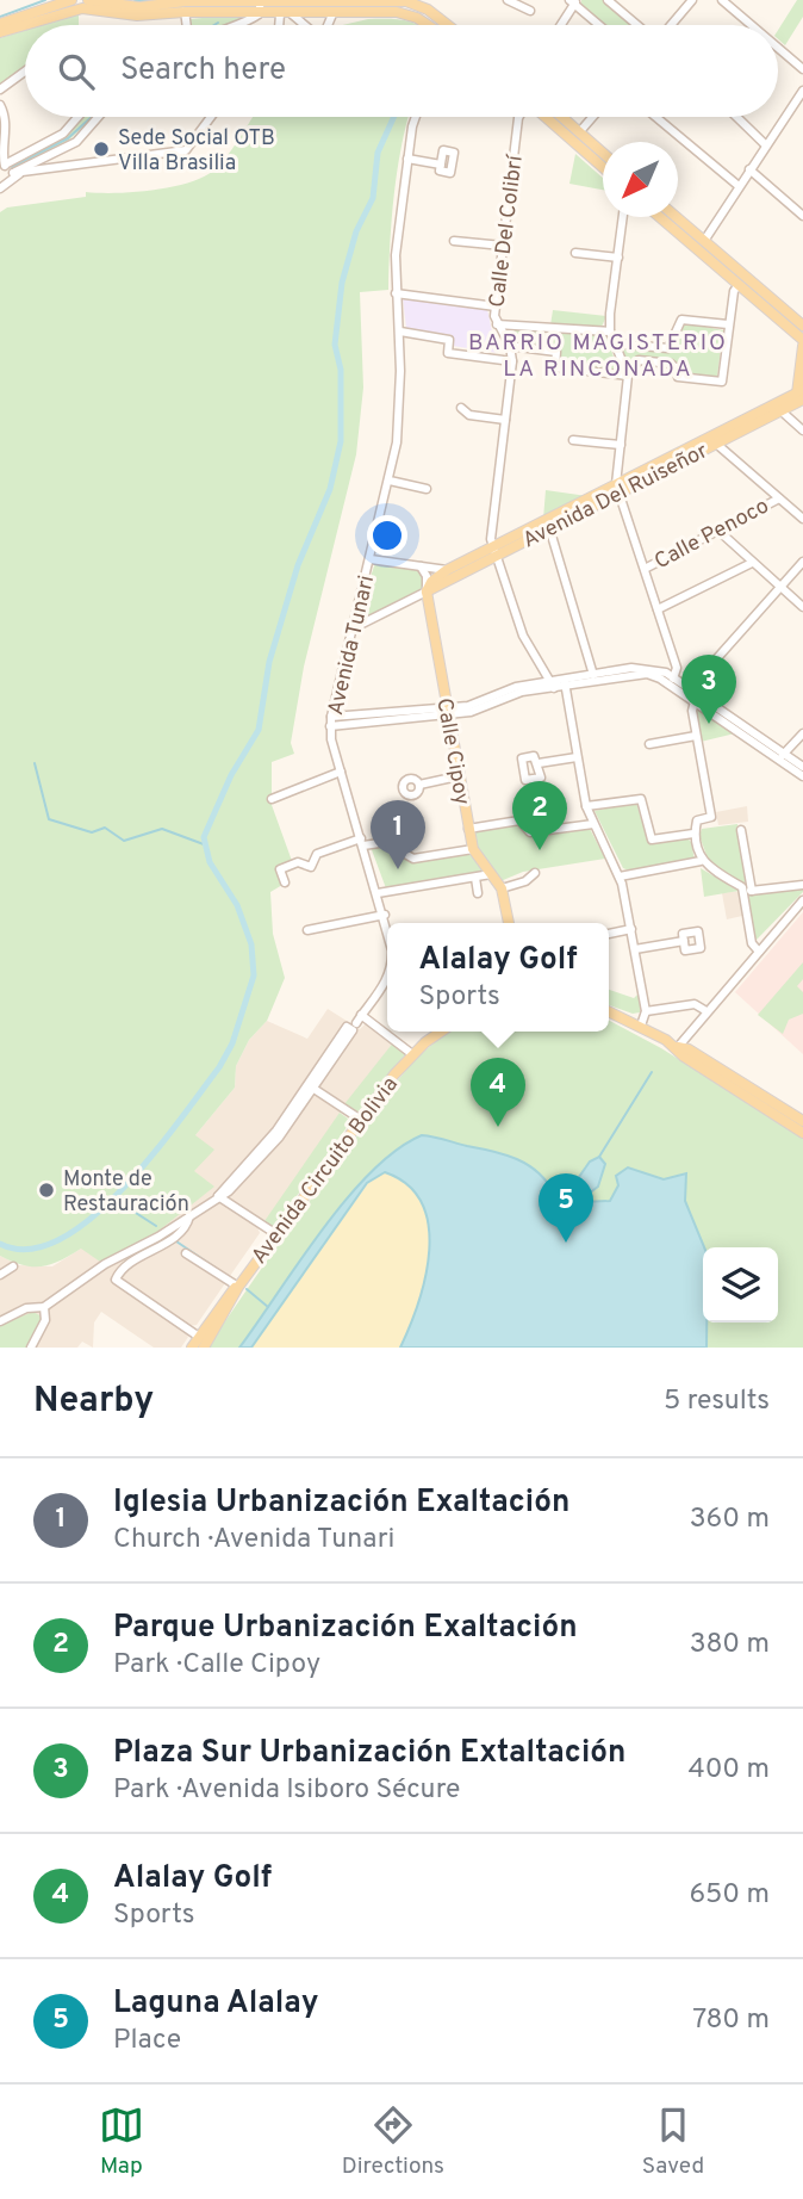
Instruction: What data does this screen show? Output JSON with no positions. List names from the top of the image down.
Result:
{
  "streets": {
    "main road": ["Avenida Del Ruiseñor", "Calle Cipoy", "Avenida Circuito Bolivia"],
    "street": ["Calle Del Colibrí", "Calle Penoco", "Avenida Tunari"]
  },
  "crossings": [
    ["Calle Del Colibrí", "Avenida Del Ruiseñor"],
    ["Avenida Del Ruiseñor", "Avenida Tunari"],
    ["Avenida Del Ruiseñor", "Calle Cipoy"]
  ],
  "districts": ["BARRIO MAGISTERIO LA RINCONADA"],
  "places": ["Sede Social OTB Villa Brasilia", "Monte de Restauración"],
  "north": "bottom left",
  "page": {
    "search": "Search here",
    "pins": [
      "3",
      "2",
      "1",
      "4",
      "5"
    ],
    "popup": ["Alalay Golf", "Sports"],
    "heading": ["Nearby", "5 results"],
    "list": [
      {
        "mark": "1",
        "name": "Iglesia Urbanización Exaltación",
        "note": "Church · Avenida Tunari",
        "value": "360 m"
      },
      {
        "mark": "2",
        "name": "Parque Urbanización Exaltación",
        "note": "Park · Calle Cipoy",
        "value": "380 m"
      },
      {
        "mark": "3",
        "name": "Plaza Sur Urbanización Extaltación",
        "note": "Park · Avenida Isiboro Sécure",
        "value": "400 m"
      },
      {
        "mark": "4",
        "name": "Alalay Golf",
        "note": "Sports",
        "value": "650 m"
      },
      {
        "mark": "5",
        "name": "Laguna Alalay",
        "note": "Place",
        "value": "780 m"
      }
    ],
    "nav": ["Map", "Directions", "Saved"]
  }
}
